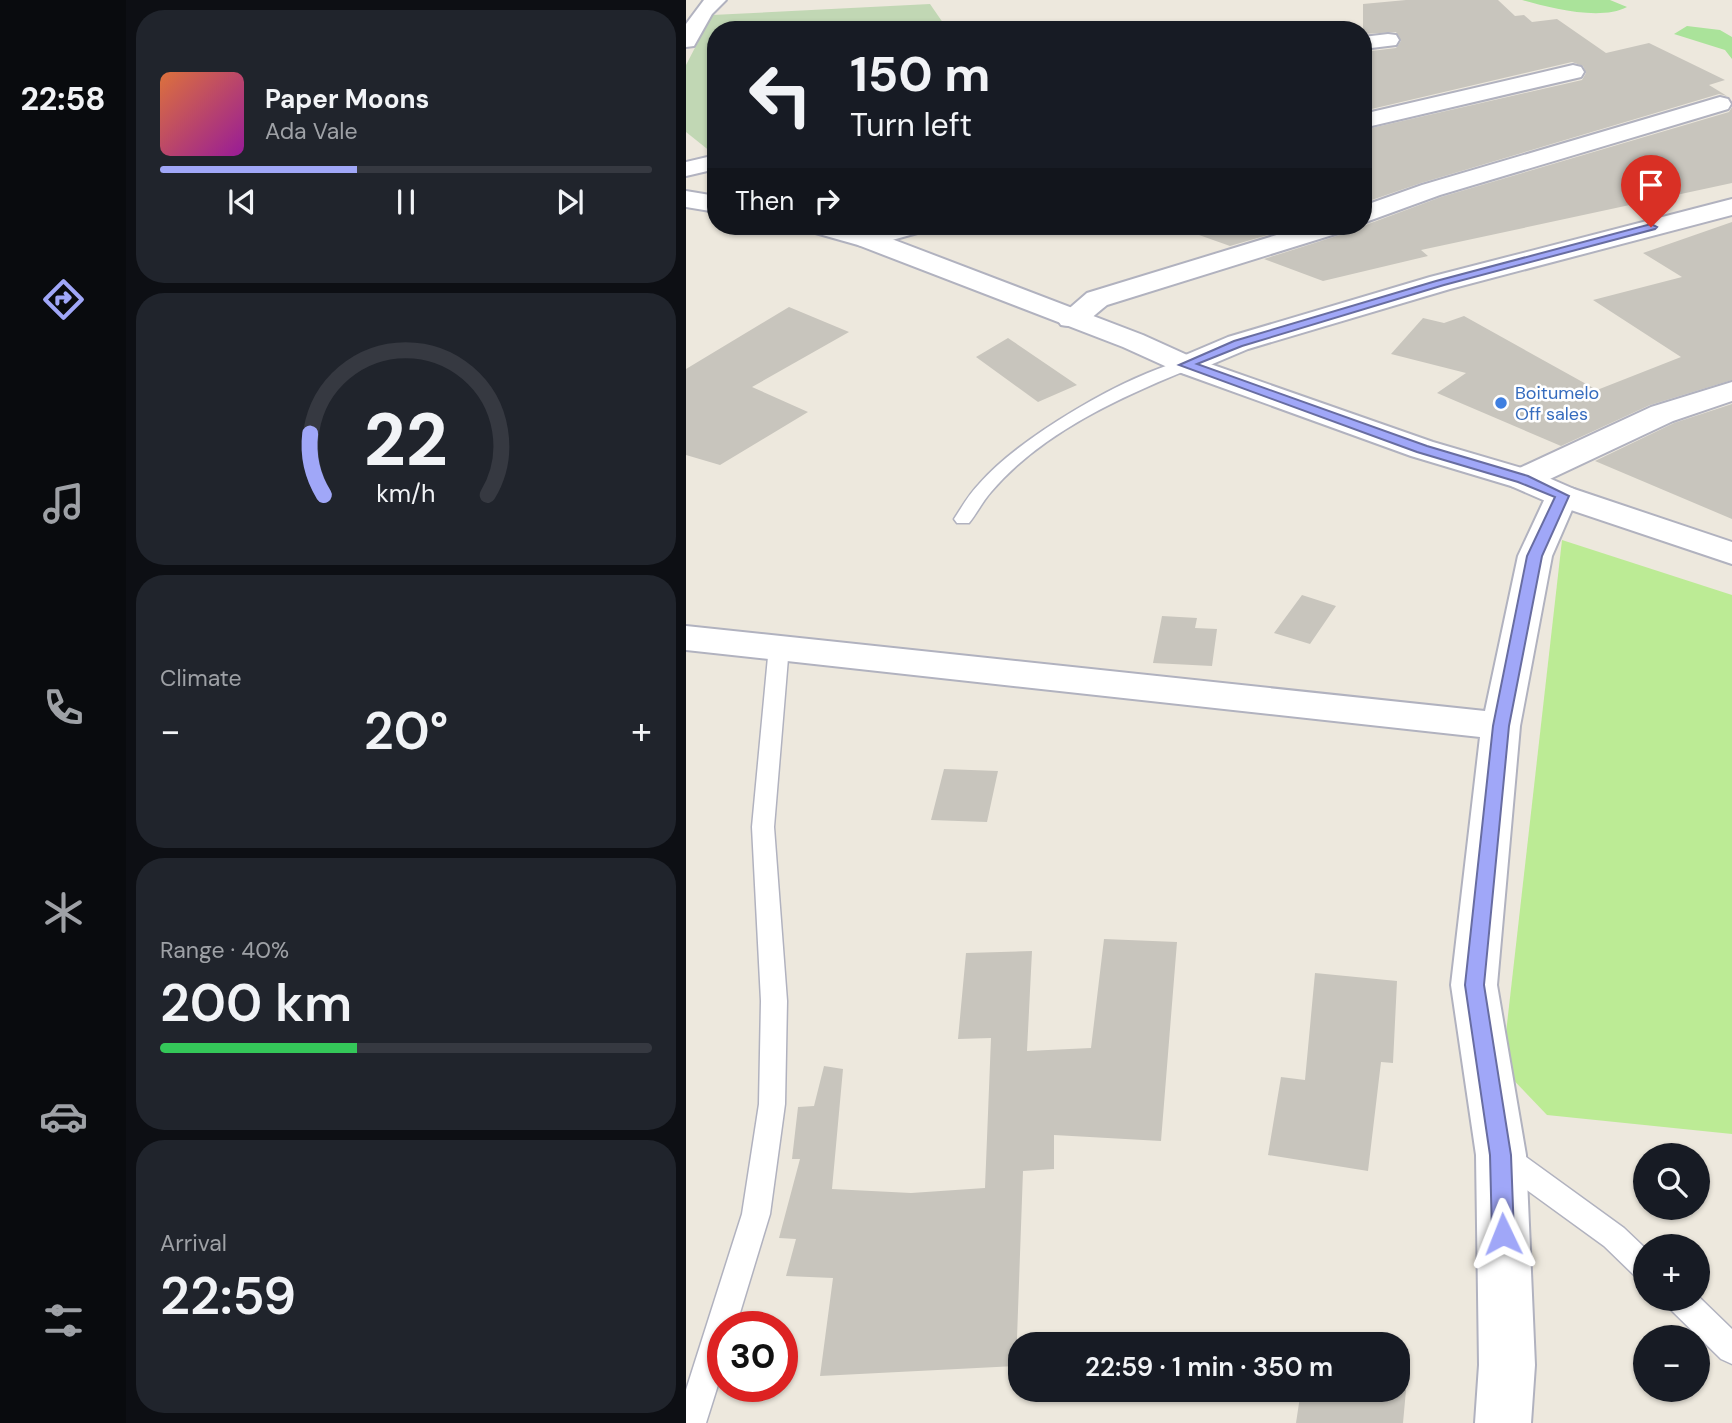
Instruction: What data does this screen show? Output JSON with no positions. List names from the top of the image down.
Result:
{
  "places": ["Boitumelo Off sales"],
  "page": {
    "tabs": "22:58",
    "turn": ["150 m", "Turn left"],
    "song": ["Paper Moons", "Ada Vale"],
    "then": "Then",
    "tile": [
      "Climate",
      ["Range · 40%", "200 km"],
      ["Arrival", "22:59"]
    ],
    "heat": ["−", "20°", "+"],
    "map_buttons": ["+", "−"],
    "limit": "30",
    "trip": "22:59 · 1 min · 350 m",
    "gauge": ["22", "km/h"]
  }
}
